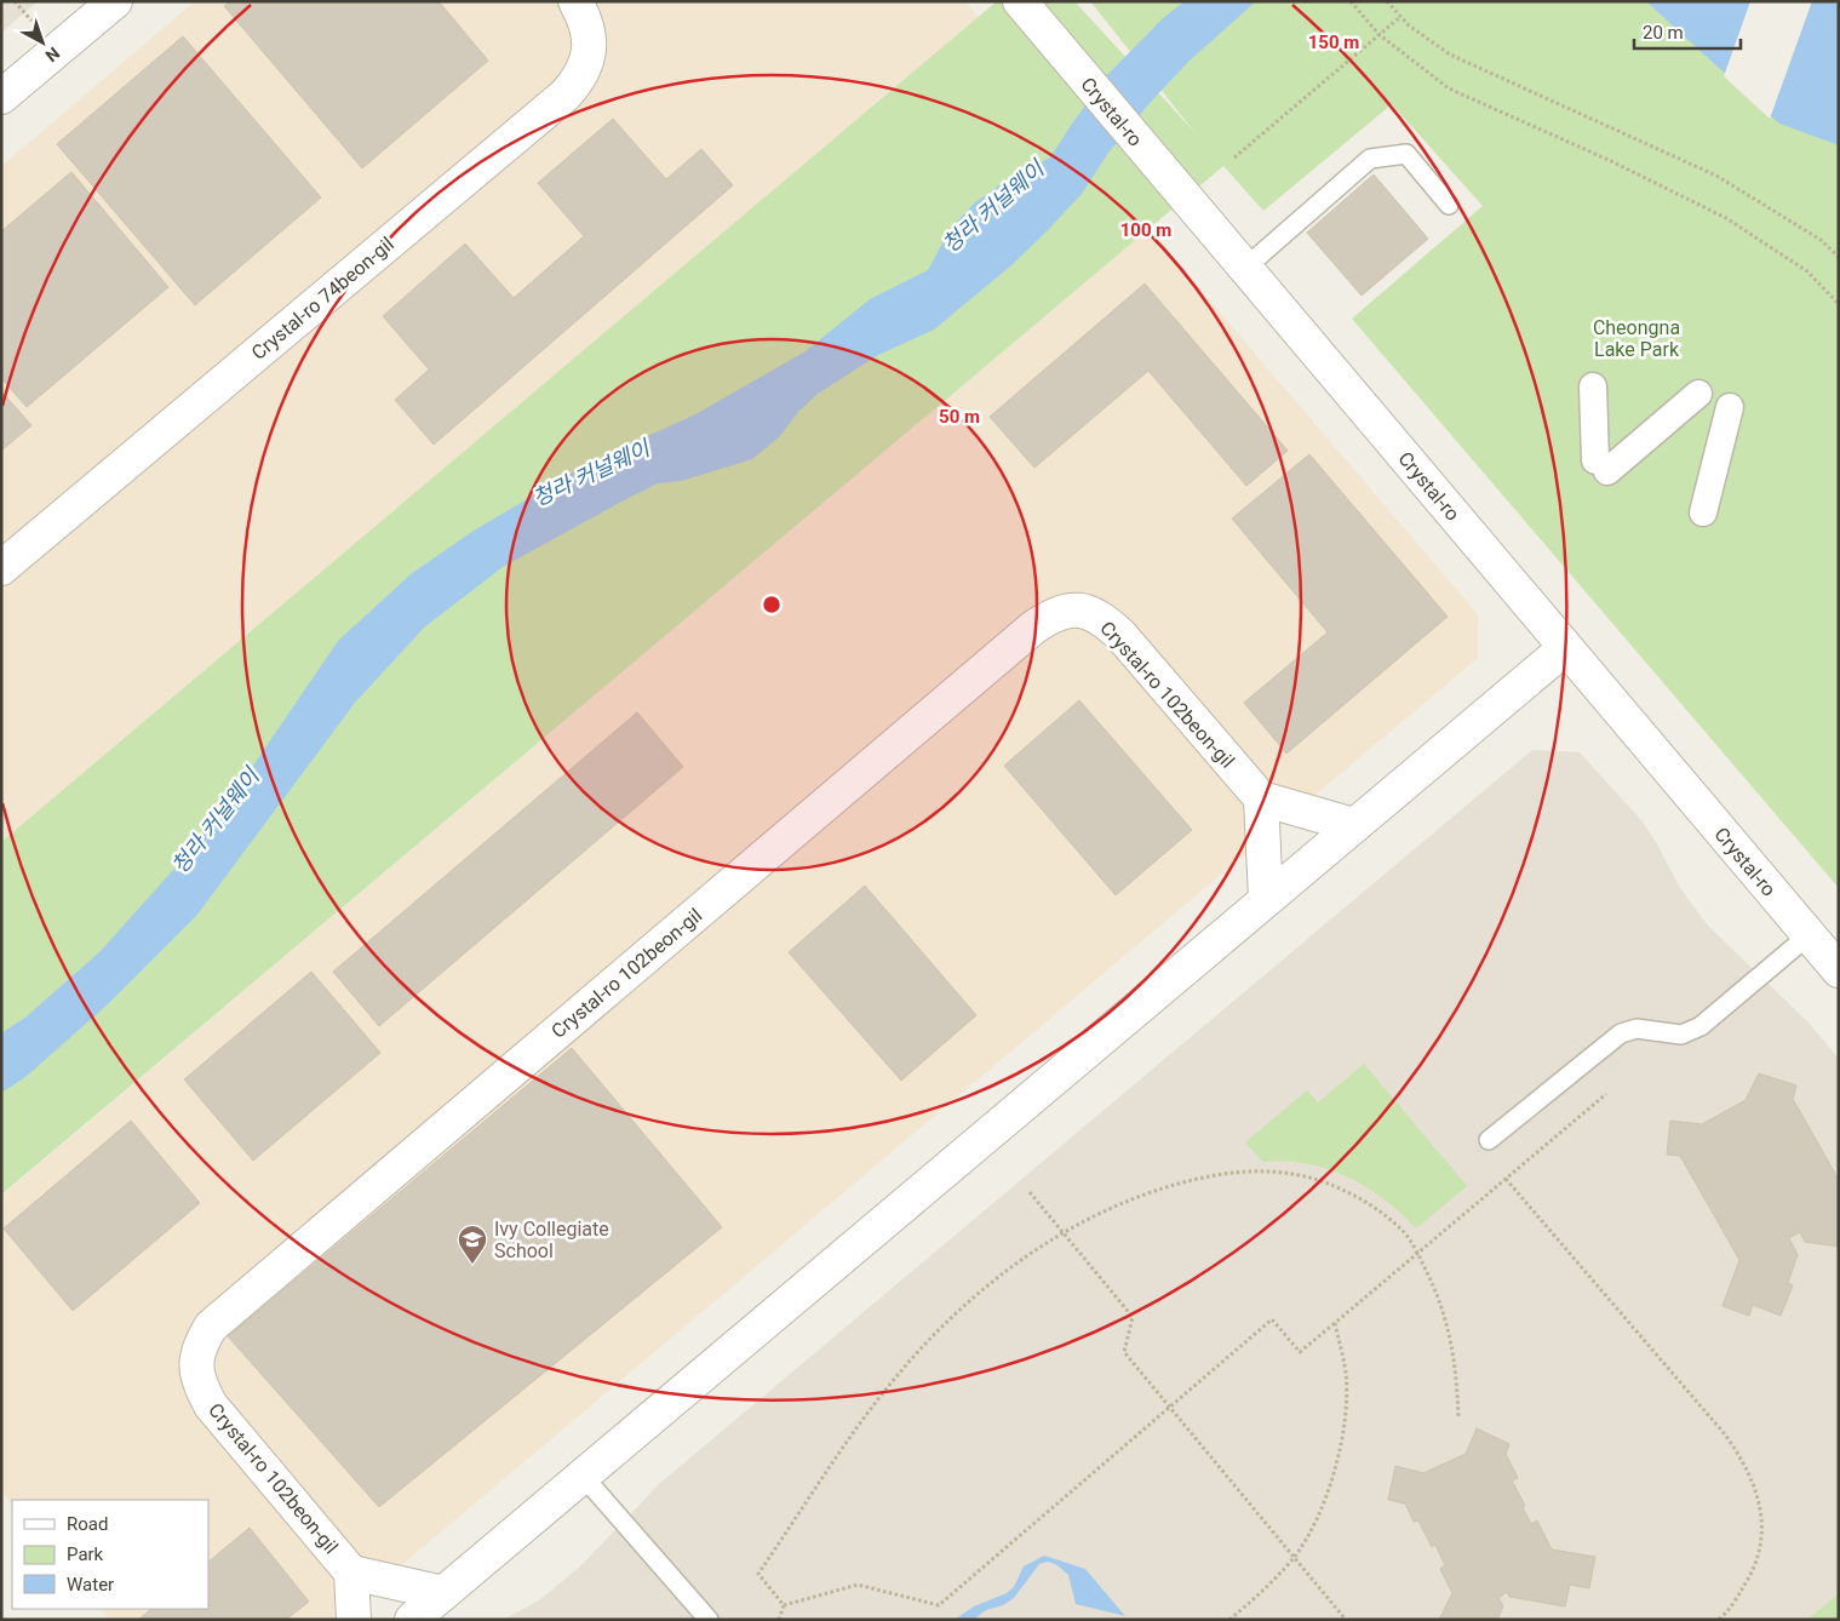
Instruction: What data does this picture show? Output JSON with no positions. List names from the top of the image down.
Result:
{
  "streets": {
    "street": ["Crystal-ro", "Crystal-ro 74beon-gil", "Crystal-ro 102beon-gil"]
  },
  "water": ["청라 커널웨이"],
  "parks": ["Cheongna Lake Park"],
  "places": {
    "school or university": ["Ivy Collegiate School"]
  },
  "legend": ["Road", "Park", "Water"],
  "scale_bar": "20 m",
  "north": "bottom right",
  "rings": ["150 m", "100 m", "50 m"]
}
